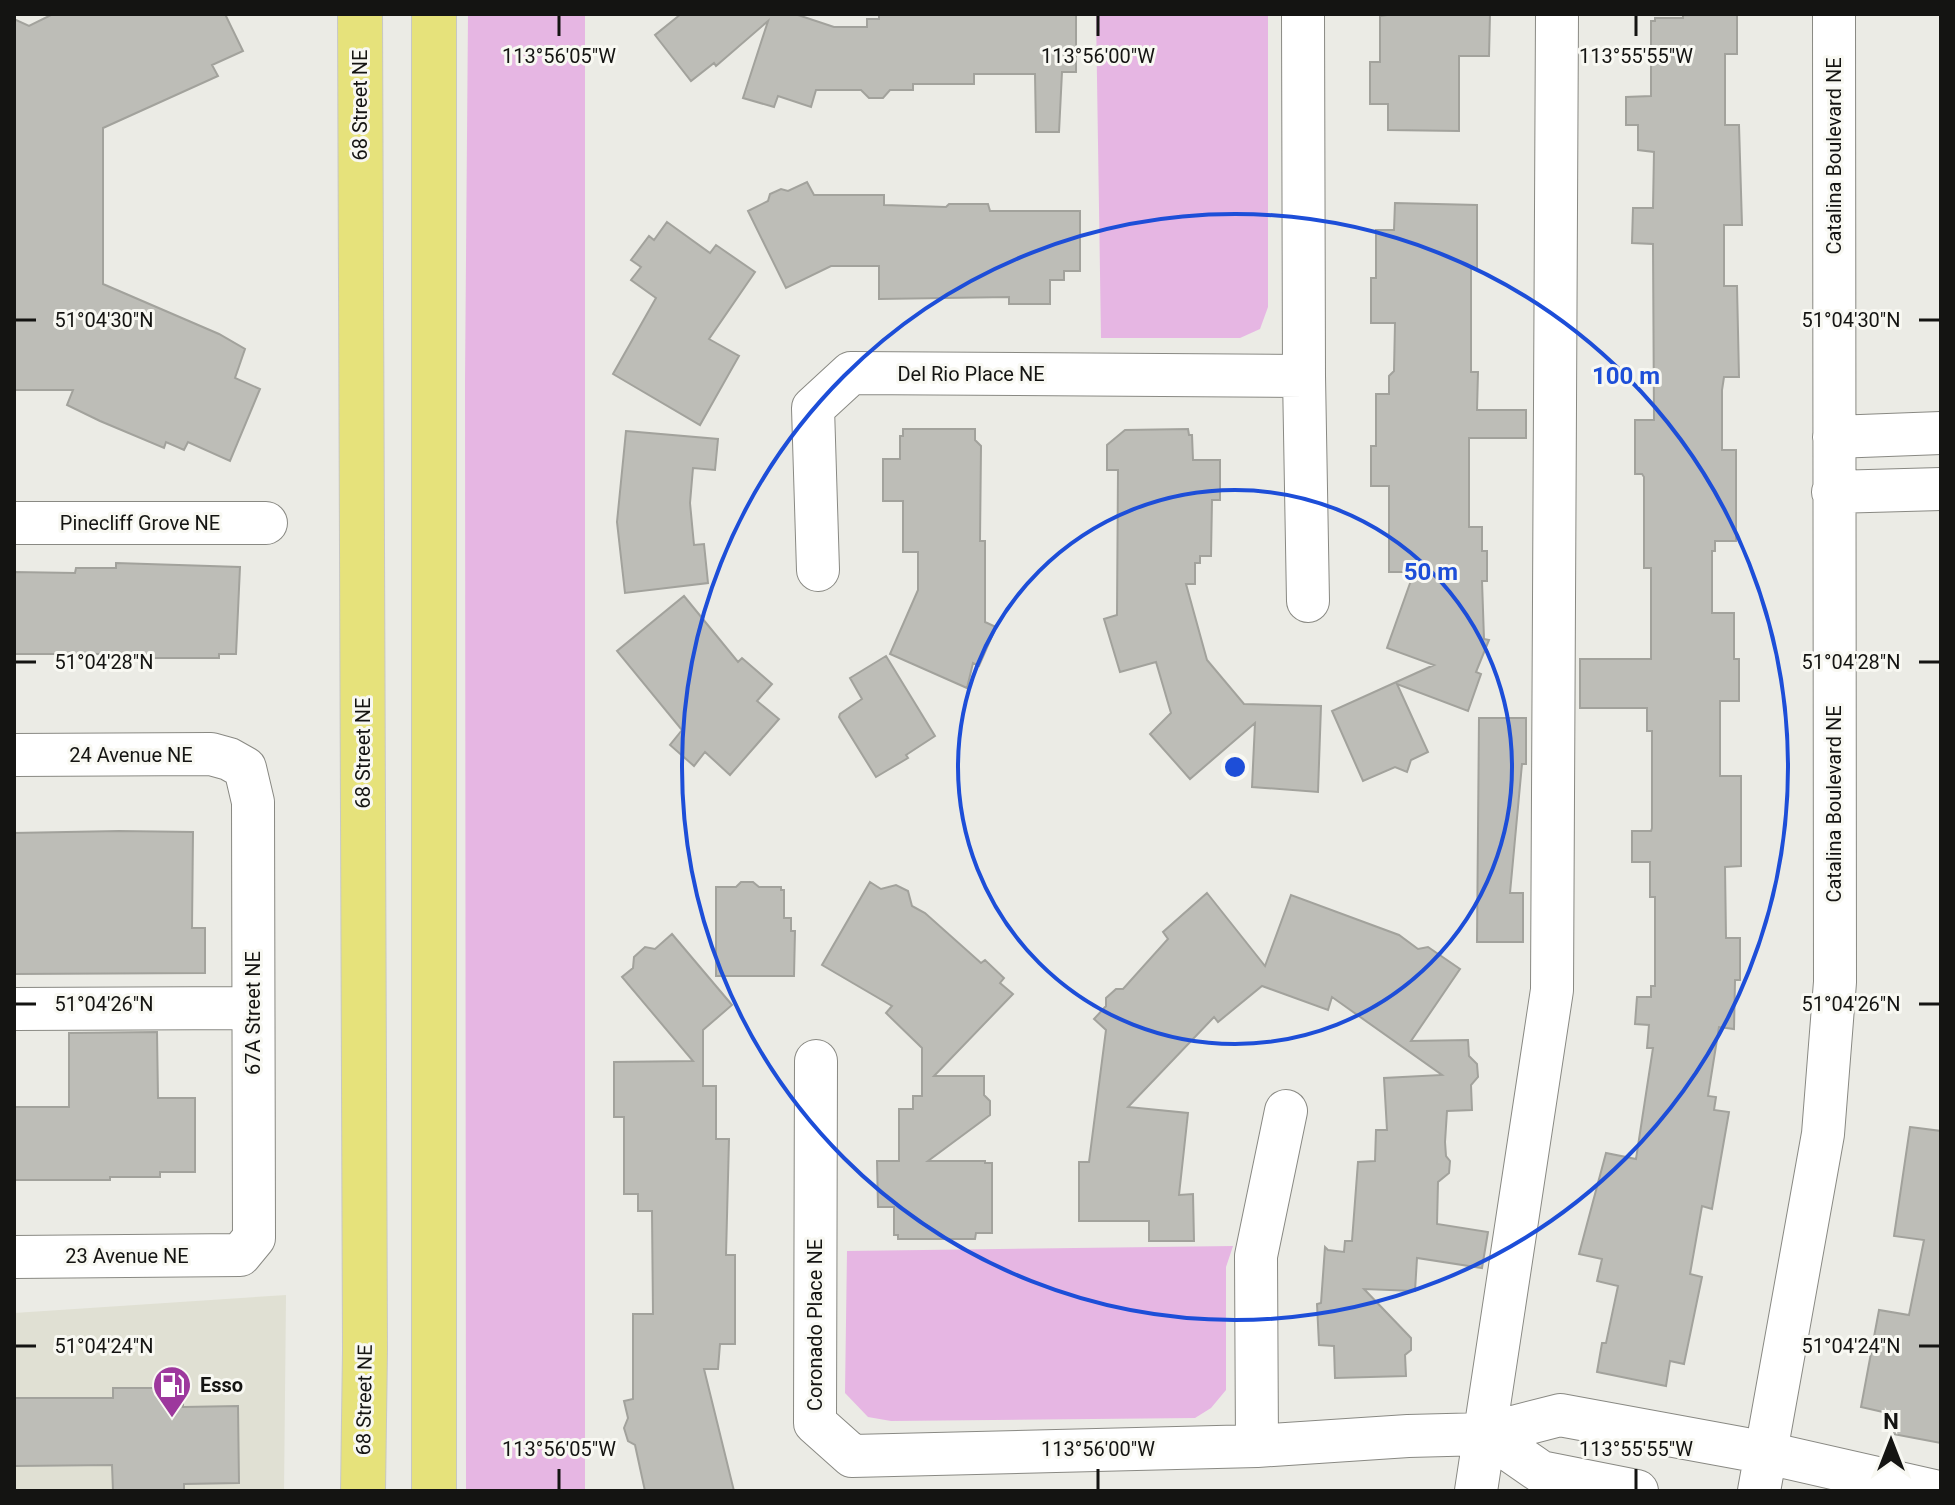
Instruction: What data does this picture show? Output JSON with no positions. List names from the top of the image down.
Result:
{
  "streets": {
    "main road": ["68 Street NE"],
    "street": [
      "Catalina Boulevard NE",
      "Del Rio Place NE",
      "Pinecliff Grove NE",
      "24 Avenue NE",
      "67A Street NE",
      "23 Avenue NE",
      "Coronado Place NE"
    ]
  },
  "crossings": [
    ["Catalina Boulevard NE", "Coronado Place NE"],
    ["24 Avenue NE", "67A Street NE"],
    ["67A Street NE", "23 Avenue NE"]
  ],
  "places": {
    "fuel station": ["Esso"]
  },
  "north": "top",
  "coordinates": [
    "113°56'05\"W",
    "113°56'00\"W",
    "113°55'55\"W",
    "51°04'30\"N",
    "51°04'28\"N",
    "51°04'26\"N",
    "51°04'24\"N"
  ],
  "rings": ["100 m", "50 m"]
}
